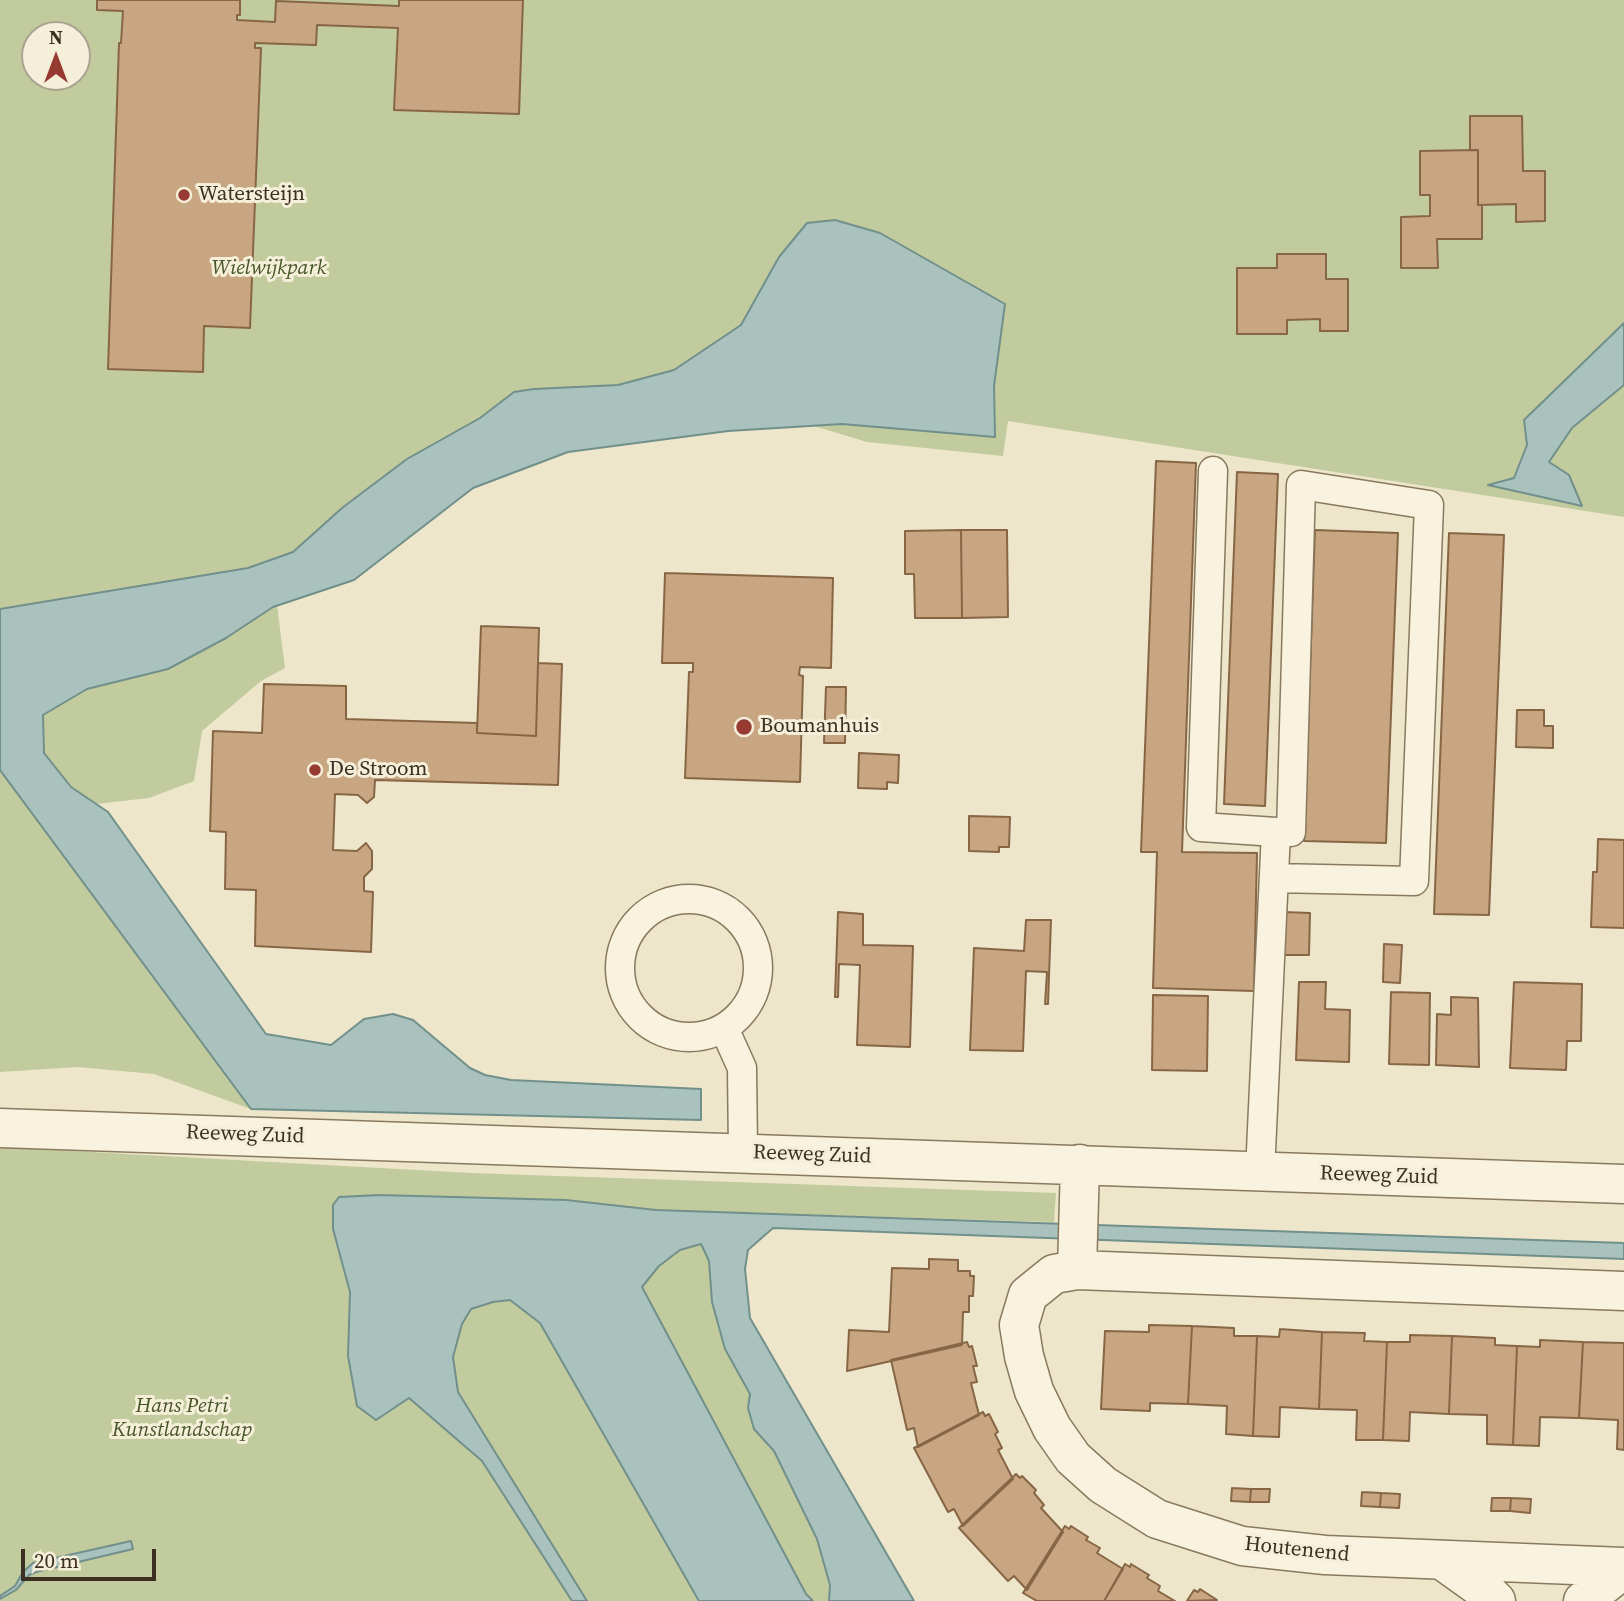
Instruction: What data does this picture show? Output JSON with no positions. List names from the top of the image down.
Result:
{
  "streets": {
    "street": ["Reeweg Zuid", "Houtenend"]
  },
  "parks": ["Wielwijkpark", "Hans Petri Kunstlandschap"],
  "places": ["Watersteijn", "Boumanhuis", "De Stroom"],
  "scale_bar": "20 m",
  "north": "top"
}
